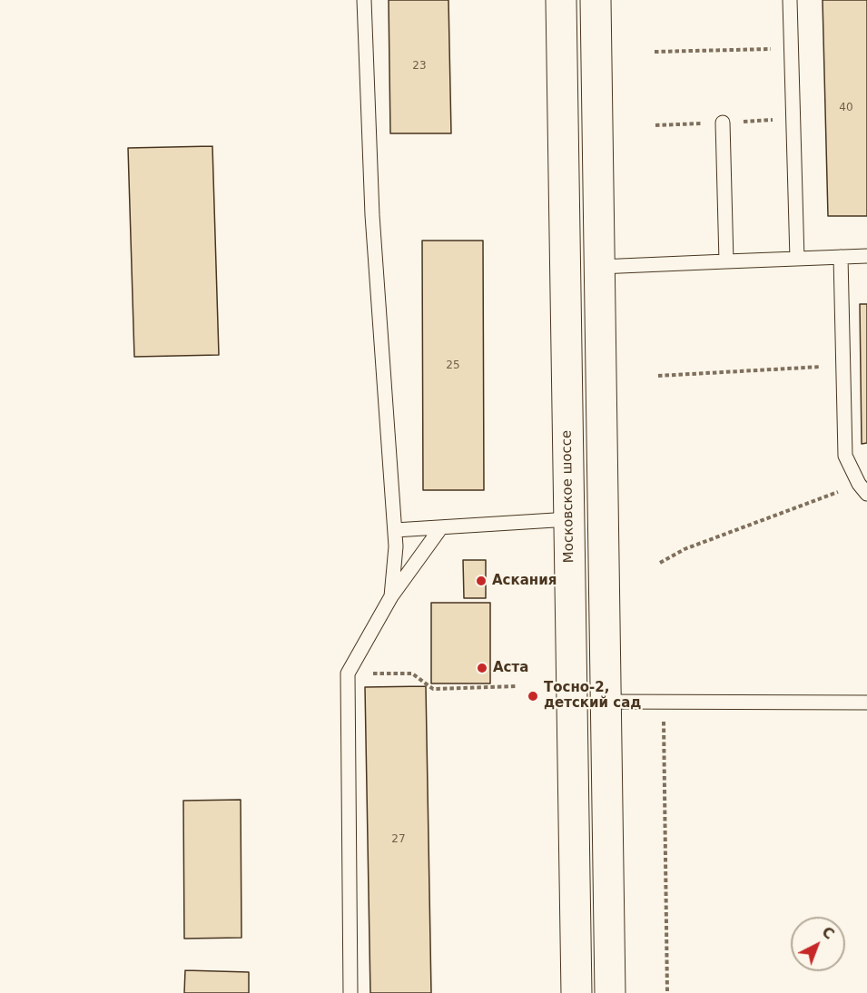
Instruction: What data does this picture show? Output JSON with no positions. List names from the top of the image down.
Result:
{
  "streets": {
    "main road": ["Московское шоссе"]
  },
  "places": ["Аскания", "Аста", "Тосно-2, детский сад"],
  "house_numbers": [
    "23",
    "40",
    "25",
    "27"
  ],
  "north": "top right"
}
